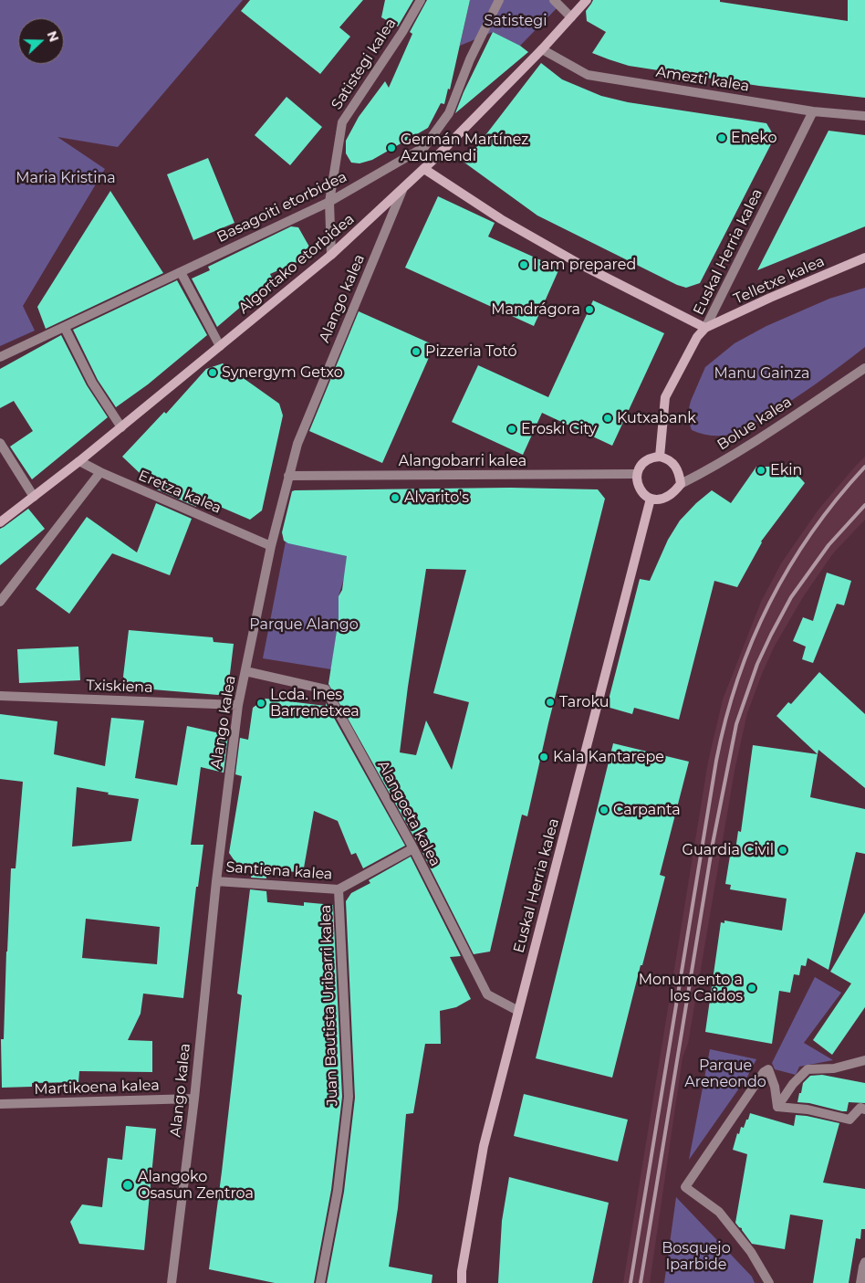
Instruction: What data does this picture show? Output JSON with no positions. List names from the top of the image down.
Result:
{
  "streets": {
    "street": [
      "Satistegi kalea",
      "Amezti kalea",
      "Basagoiti etorbidea",
      "Euskal Herria kalea",
      "Algortako etorbidea",
      "Telletxe kalea",
      "Alango kalea",
      "Bolue kalea",
      "Alangobarri kalea",
      "Eretza kalea",
      "Txiskiena",
      "Alangoeta kalea",
      "Santiena kalea",
      "Juan Bautista Uribarri kalea",
      "Martikoena kalea"
    ]
  },
  "crossings": [
    ["Satistegi kalea", "Basagoiti etorbidea"],
    ["Satistegi kalea", "Algortako etorbidea"],
    ["Amezti kalea", "Euskal Herria kalea"],
    ["Amezti kalea", "Algortako etorbidea"],
    ["Euskal Herria kalea", "Telletxe kalea"],
    ["Euskal Herria kalea", "Bolue kalea"],
    ["Euskal Herria kalea", "Alangobarri kalea"],
    ["Euskal Herria kalea", "Alangoeta kalea"],
    ["Algortako etorbidea", "Alango kalea"],
    ["Algortako etorbidea", "Eretza kalea"],
    ["Alango kalea", "Alangobarri kalea"],
    ["Alango kalea", "Eretza kalea"],
    ["Alango kalea", "Txiskiena"],
    ["Alango kalea", "Alangoeta kalea"],
    ["Alango kalea", "Santiena kalea"],
    ["Alango kalea", "Martikoena kalea"],
    ["Bolue kalea", "Alangobarri kalea"],
    ["Alangoeta kalea", "Santiena kalea"],
    ["Santiena kalea", "Juan Bautista Uribarri kalea"]
  ],
  "parks": [
    "Satistegi",
    "Maria Kristina",
    "Manu Gainza",
    "Parque Alango",
    "Parque Areneondo",
    "Bosquejo Iparbide"
  ],
  "places": [
    "Eneko",
    "Germán Martínez Azumendi",
    "I am prepared",
    "Mandrágora",
    "Pizzeria Totó",
    "Synergym Getxo",
    "Kutxabank",
    "Eroski City",
    "Ekin",
    "Alvarito's",
    "Taroku",
    "Lcda. Ines Barrenetxea",
    "Kala Kantarepe",
    "Carpanta",
    "Guardia Civil",
    "Monumento a los Caidos",
    "Alangoko Osasun Zentroa"
  ],
  "north": "right"
}
